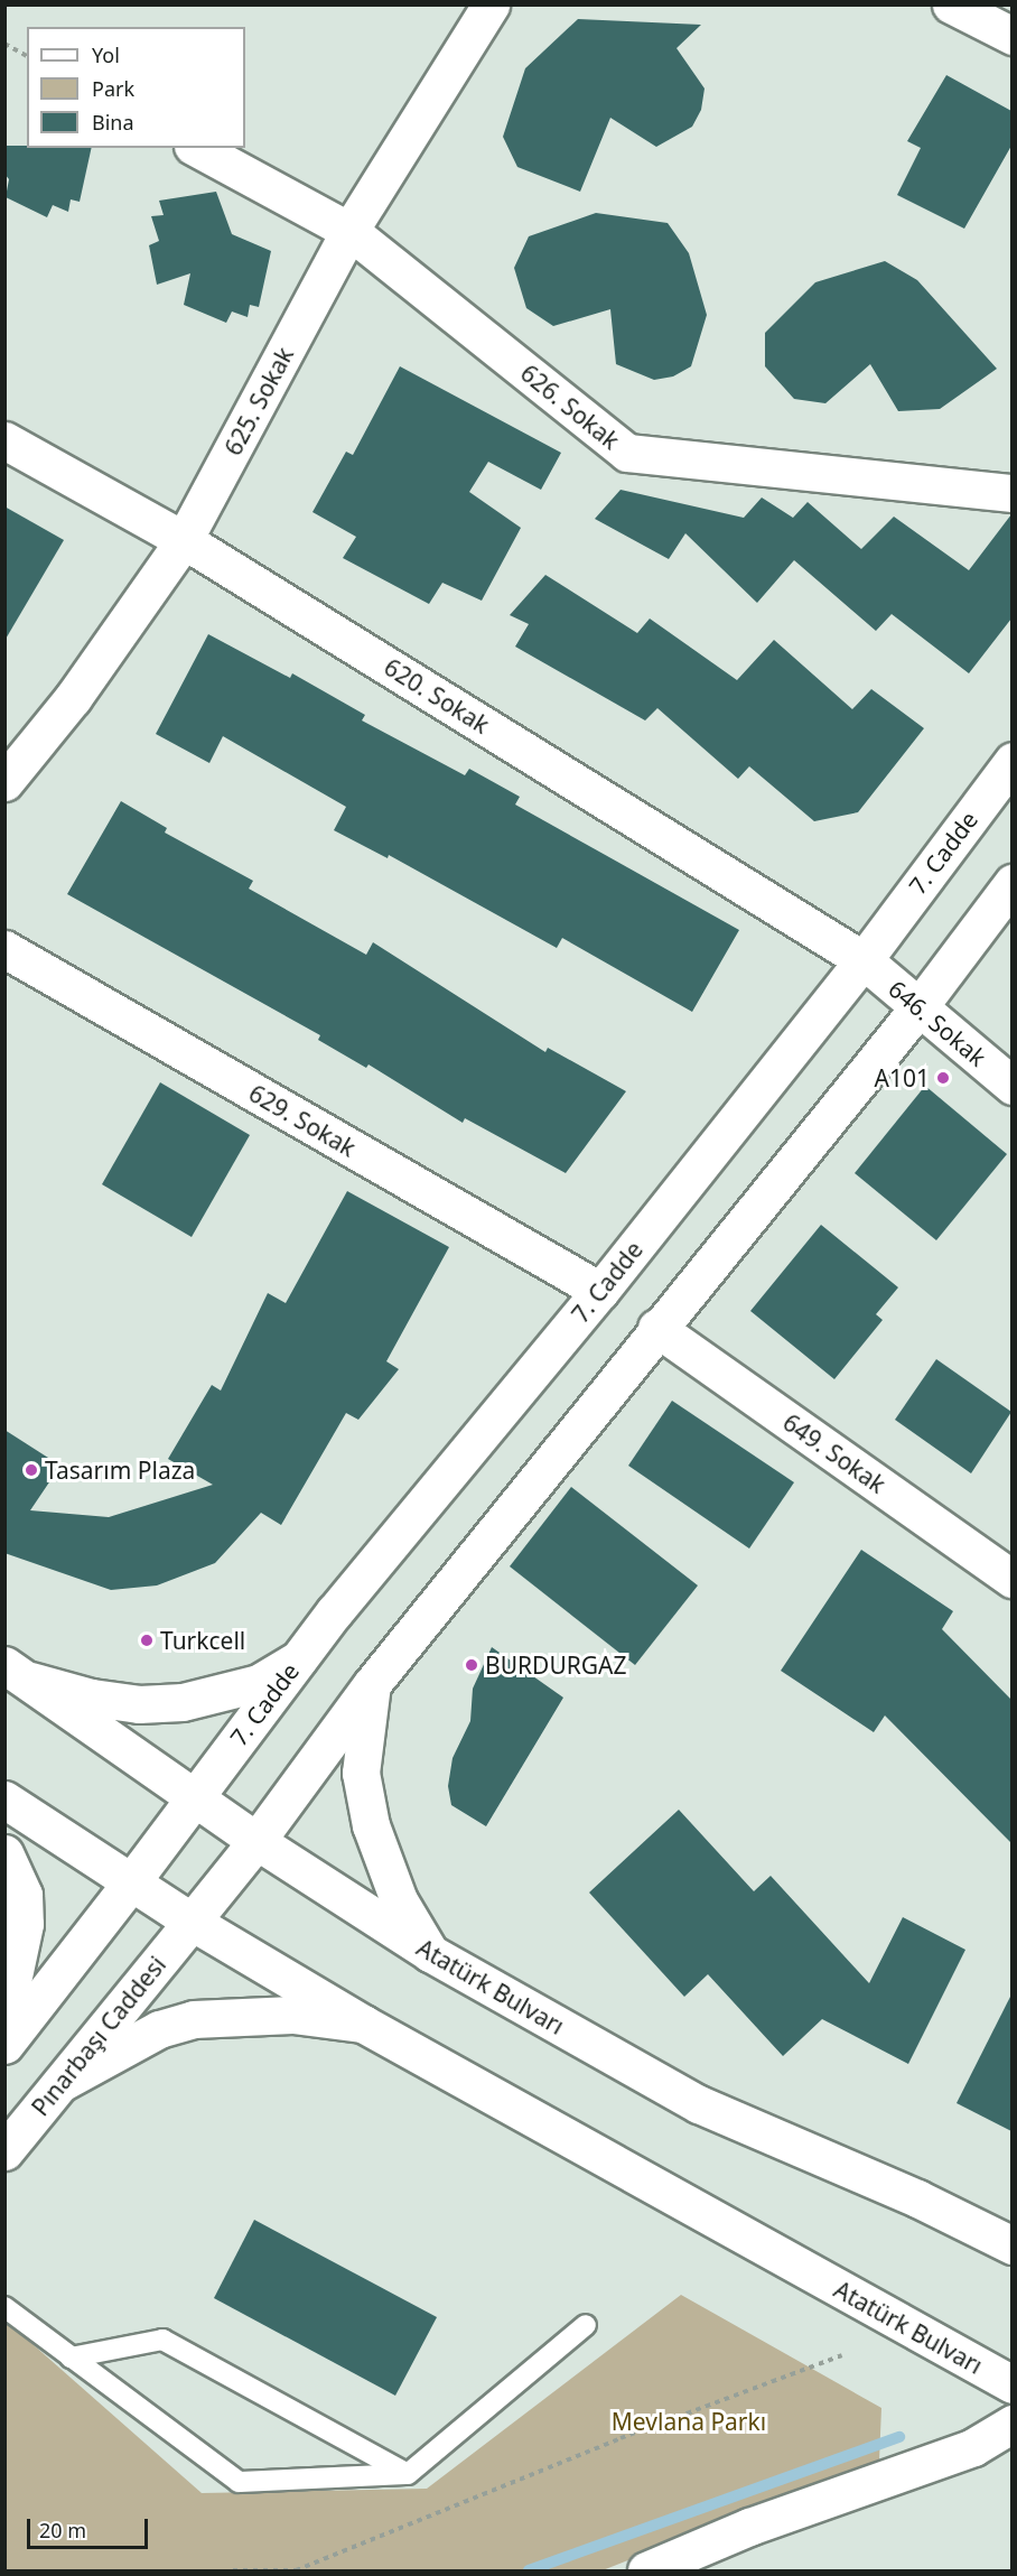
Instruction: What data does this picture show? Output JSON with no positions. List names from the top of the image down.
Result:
{
  "streets": {
    "street": [
      "625. Sokak",
      "626. Sokak",
      "620. Sokak",
      "7. Cadde",
      "646. Sokak",
      "629. Sokak",
      "649. Sokak",
      "Atatürk Bulvarı",
      "Pınarbaşı Caddesi"
    ]
  },
  "crossings": [
    ["625. Sokak", "626. Sokak"],
    ["625. Sokak", "620. Sokak"],
    ["620. Sokak", "7. Cadde"],
    ["620. Sokak", "646. Sokak"],
    ["7. Cadde", "646. Sokak"],
    ["7. Cadde", "629. Sokak"],
    ["7. Cadde", "Atatürk Bulvarı"],
    ["Atatürk Bulvarı", "Pınarbaşı Caddesi"]
  ],
  "parks": ["Mevlana Parkı"],
  "places": [
    "A101",
    "Tasarım Plaza",
    "Turkcell",
    "BURDURGAZ"
  ],
  "legend": ["Yol", "Park", "Bina"],
  "scale_bar": "20 m"
}
